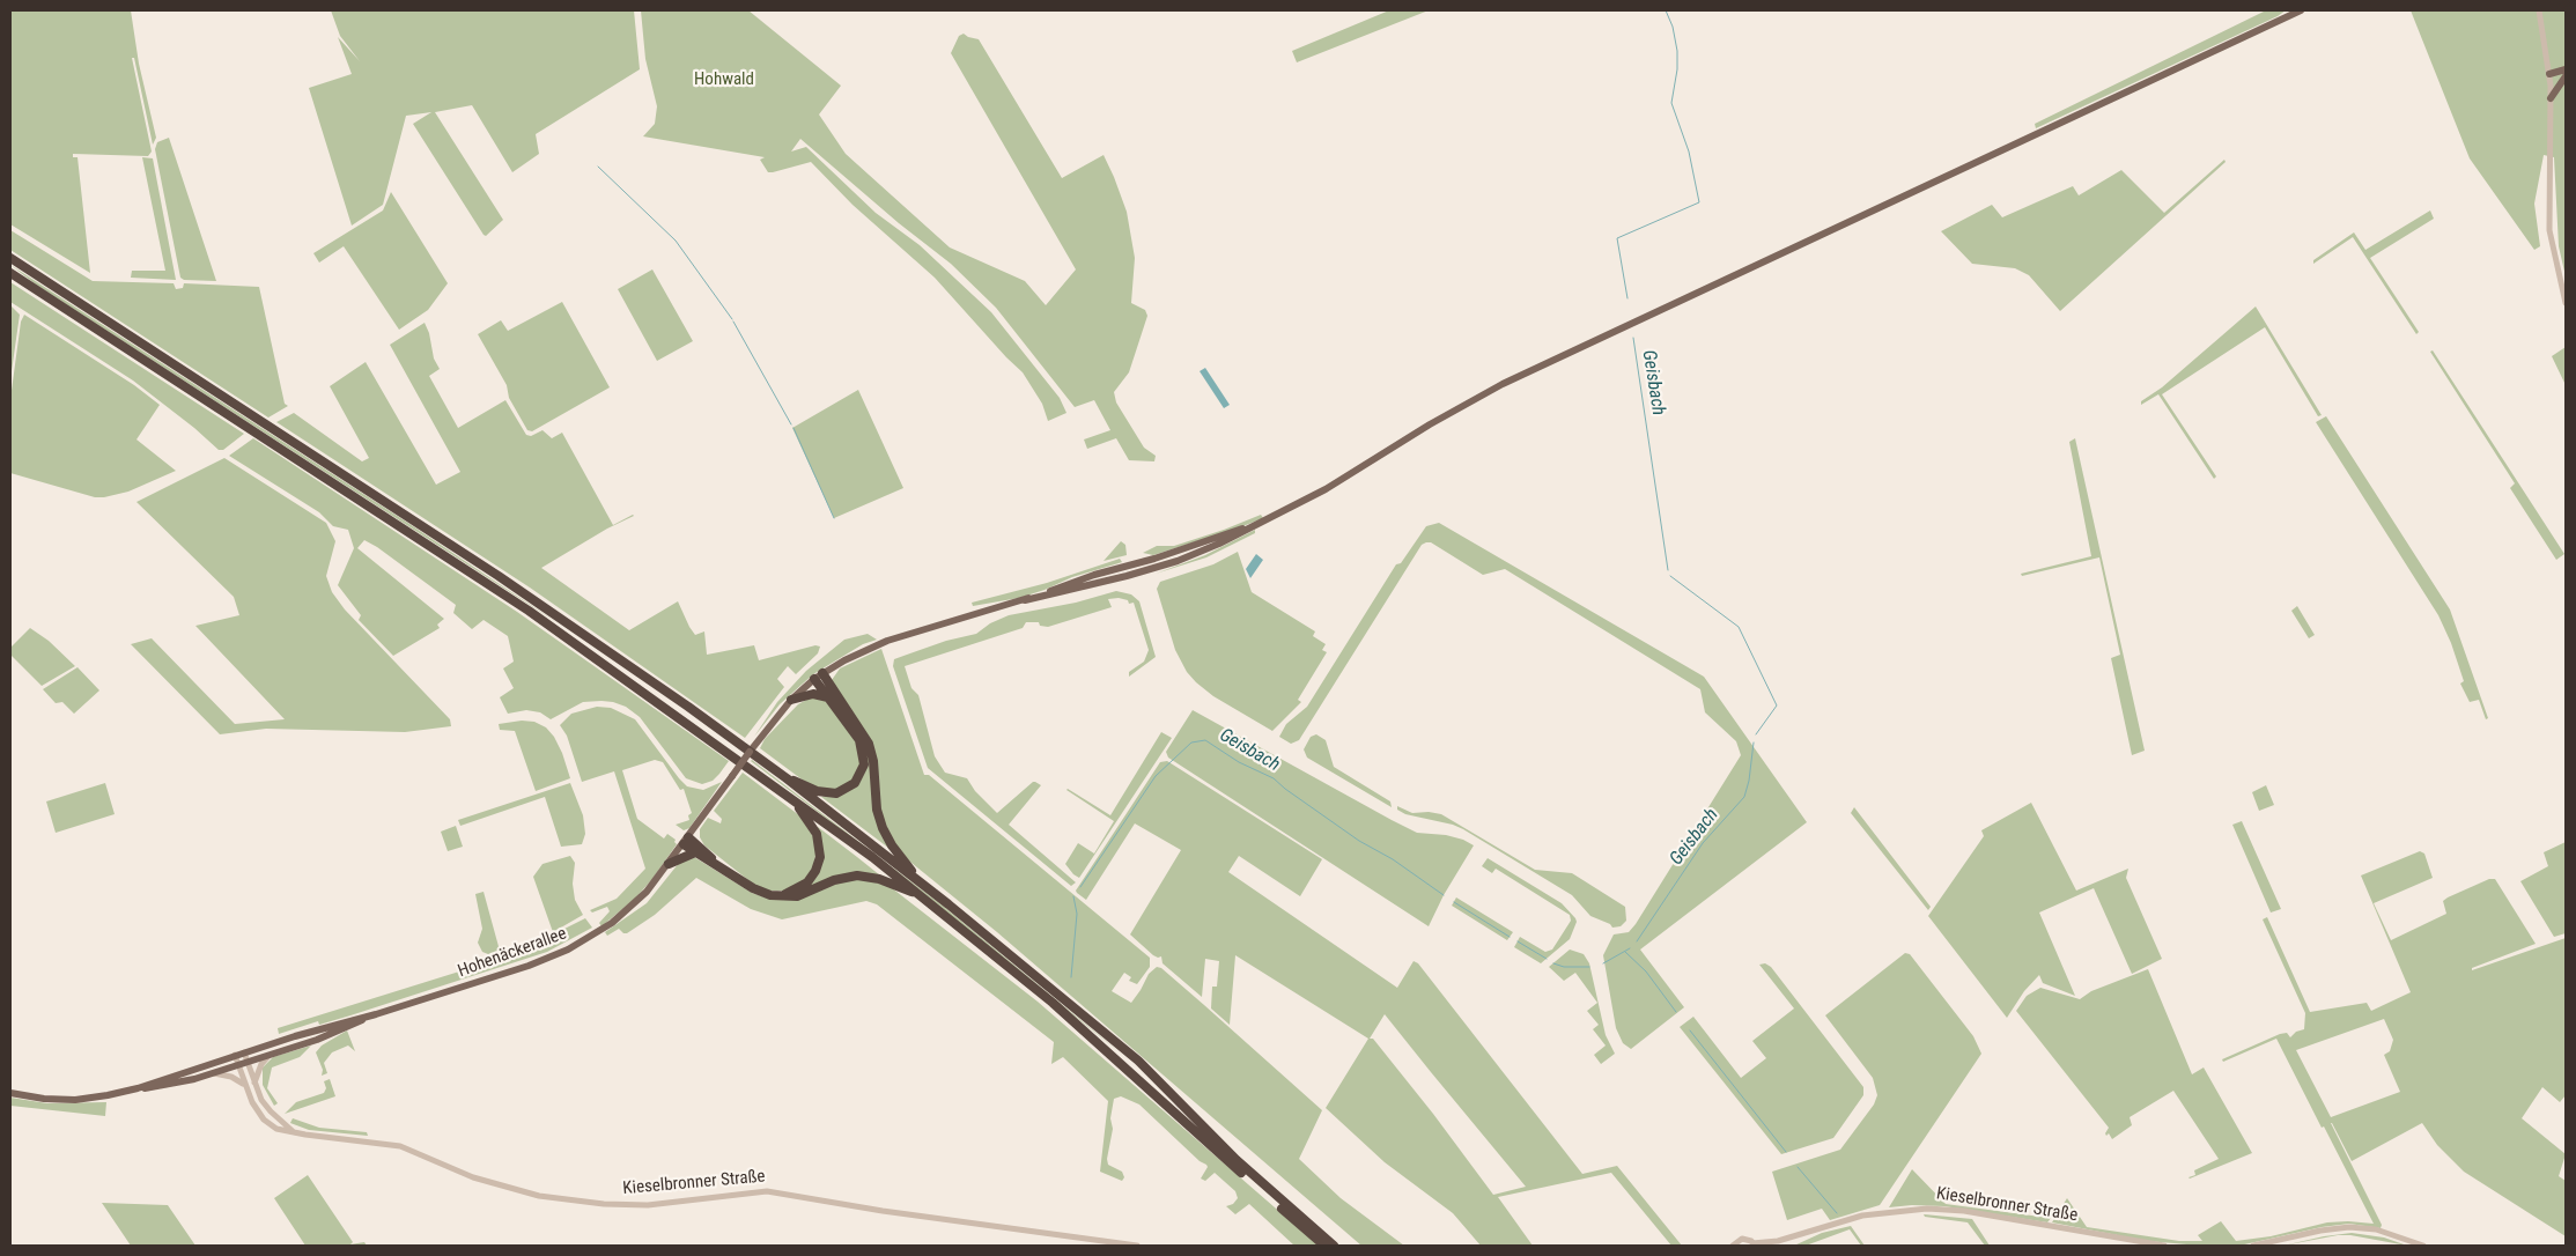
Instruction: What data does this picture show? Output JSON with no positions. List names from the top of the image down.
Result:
{
  "streets": {
    "main road": ["Hohenäckerallee"],
    "street": ["Kieselbronner Straße"]
  },
  "water": ["Geisbach"],
  "parks": ["Hohwald"]
}
